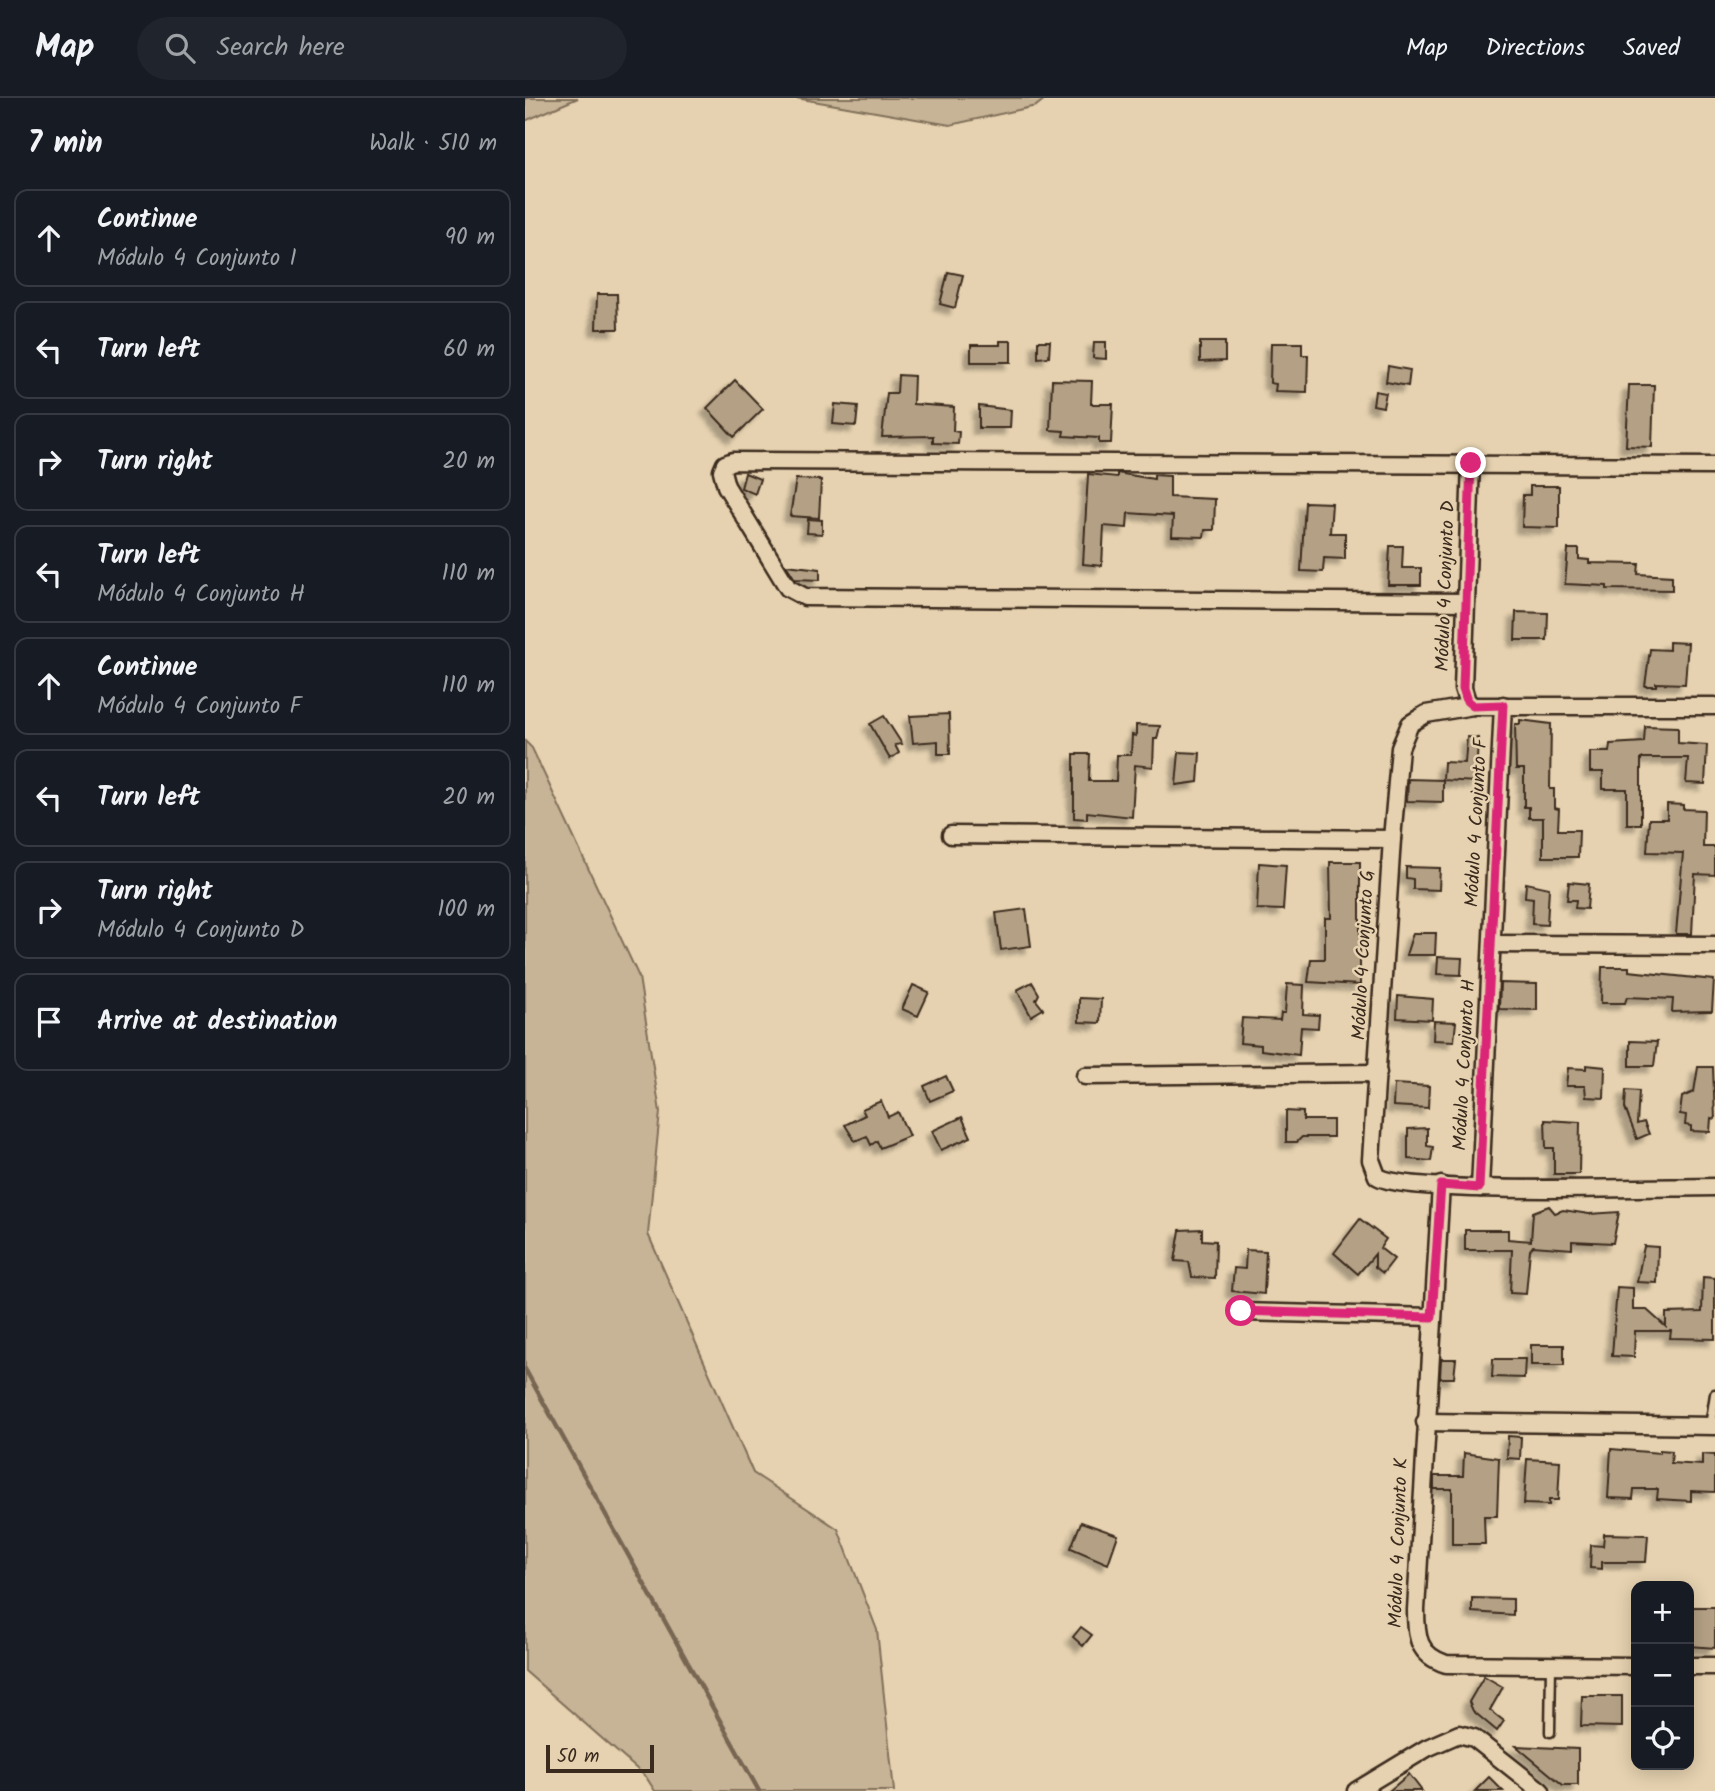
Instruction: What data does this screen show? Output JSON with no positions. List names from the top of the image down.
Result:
{
  "streets": {
    "street": [
      "Módulo 4 Conjunto D",
      "Módulo 4 Conjunto F",
      "Módulo 4 Conjunto G",
      "Módulo 4 Conjunto H",
      "Módulo 4 Conjunto K"
    ]
  },
  "crossings": [
    ["Módulo 4 Conjunto D", "Módulo 4 Conjunto G"],
    ["Módulo 4 Conjunto F", "Módulo 4 Conjunto H"],
    ["Módulo 4 Conjunto G", "Módulo 4 Conjunto K"]
  ],
  "scale_bar": "50 m",
  "page": {
    "header": "Map",
    "search": "Search here",
    "nav": ["Map", "Directions", "Saved"],
    "heading": ["7 min", "Walk · 510 m"],
    "list": [
      ["Continue", "Módulo 4 Conjunto I", "90 m"],
      ["Turn left", "60 m"],
      ["Turn right", "20 m"],
      ["Turn left", "Módulo 4 Conjunto H", "110 m"],
      ["Continue", "Módulo 4 Conjunto F", "110 m"],
      ["Turn left", "20 m"],
      ["Turn right", "Módulo 4 Conjunto D", "100 m"],
      "Arrive at destination"
    ],
    "map_buttons": ["+", "−"],
    "scale": "50 m"
  }
}
